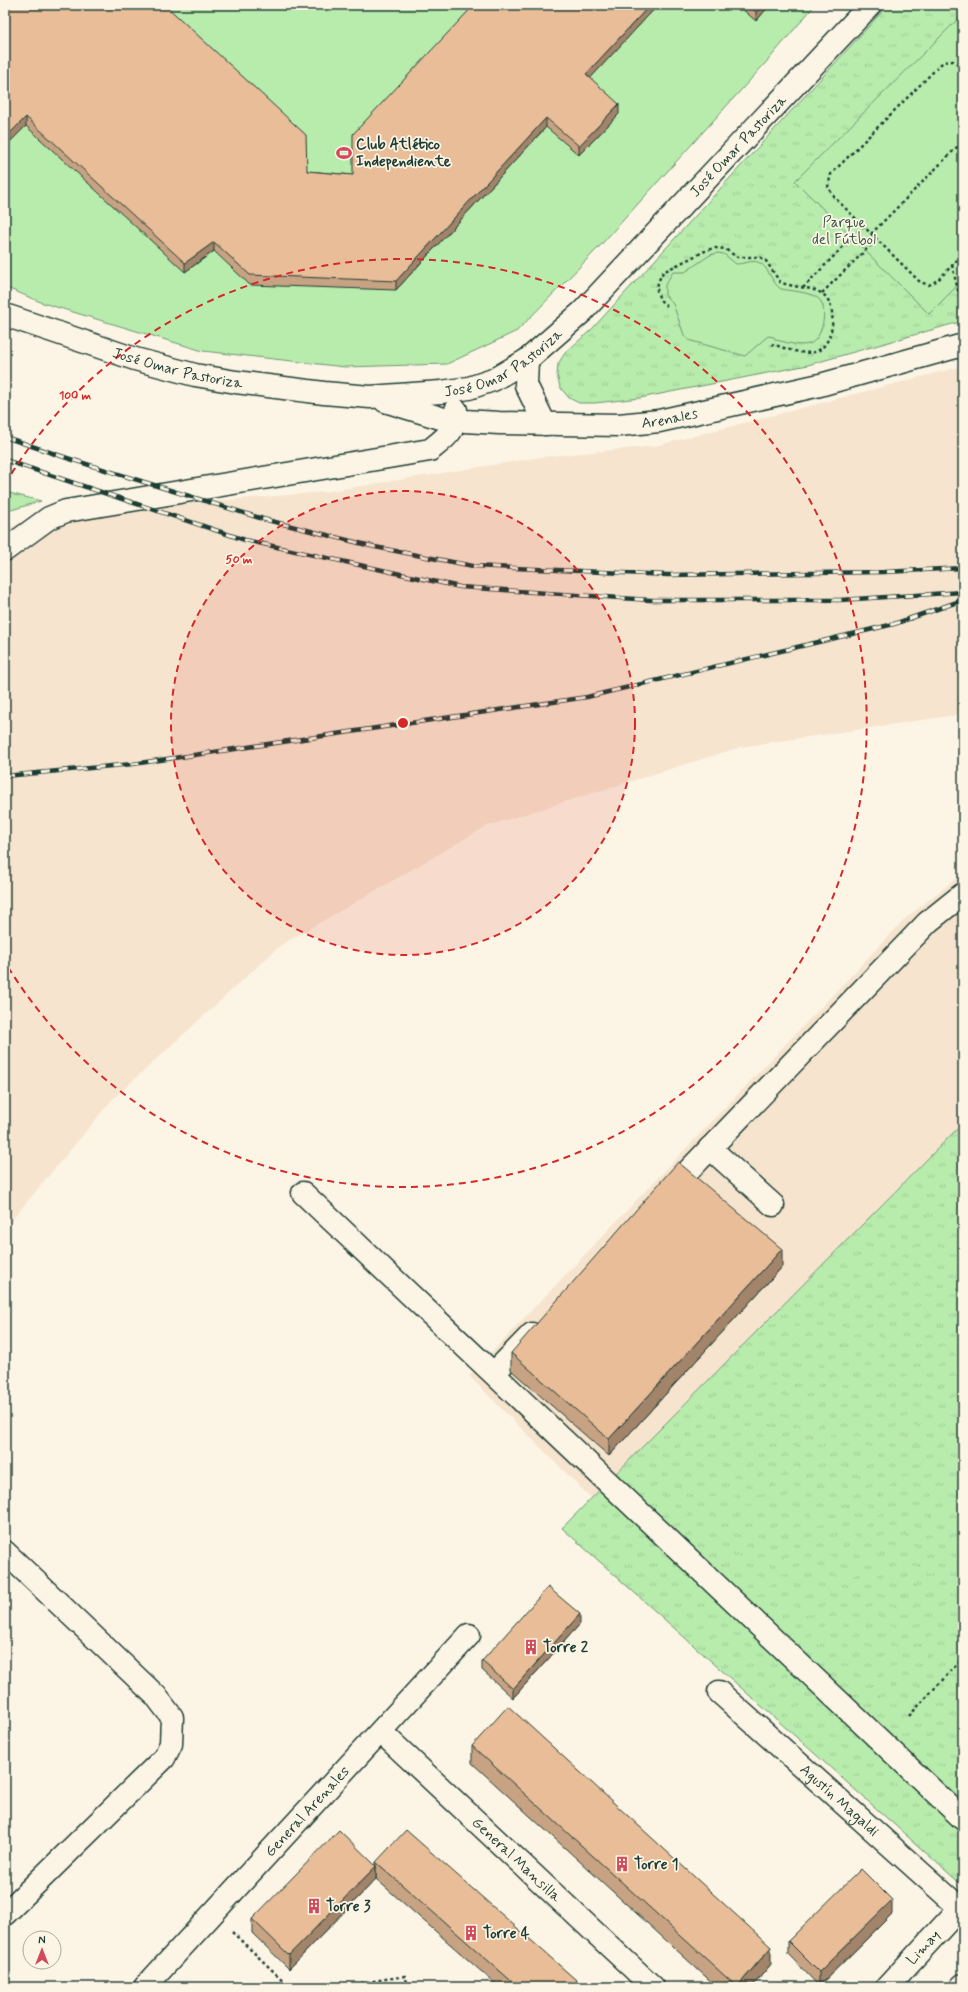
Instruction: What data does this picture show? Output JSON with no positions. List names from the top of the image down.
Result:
{
  "streets": {
    "street": [
      "José Omar Pastoriza",
      "Arenales",
      "Agustín Magaldi",
      "General Arenales",
      "General Mansilla",
      "Limay"
    ]
  },
  "crossings": [
    ["José Omar Pastoriza", "Arenales"],
    ["Agustín Magaldi", "Limay"],
    ["General Arenales", "General Mansilla"]
  ],
  "parks": ["Parque del Fútbol"],
  "places": {
    "sports": ["Club Atlético Independiente"],
    "building": [
      "Torre 2",
      "Torre 1",
      "Torre 3",
      "Torre 4"
    ]
  },
  "north": "top",
  "rings": ["100 m", "50 m"]
}
